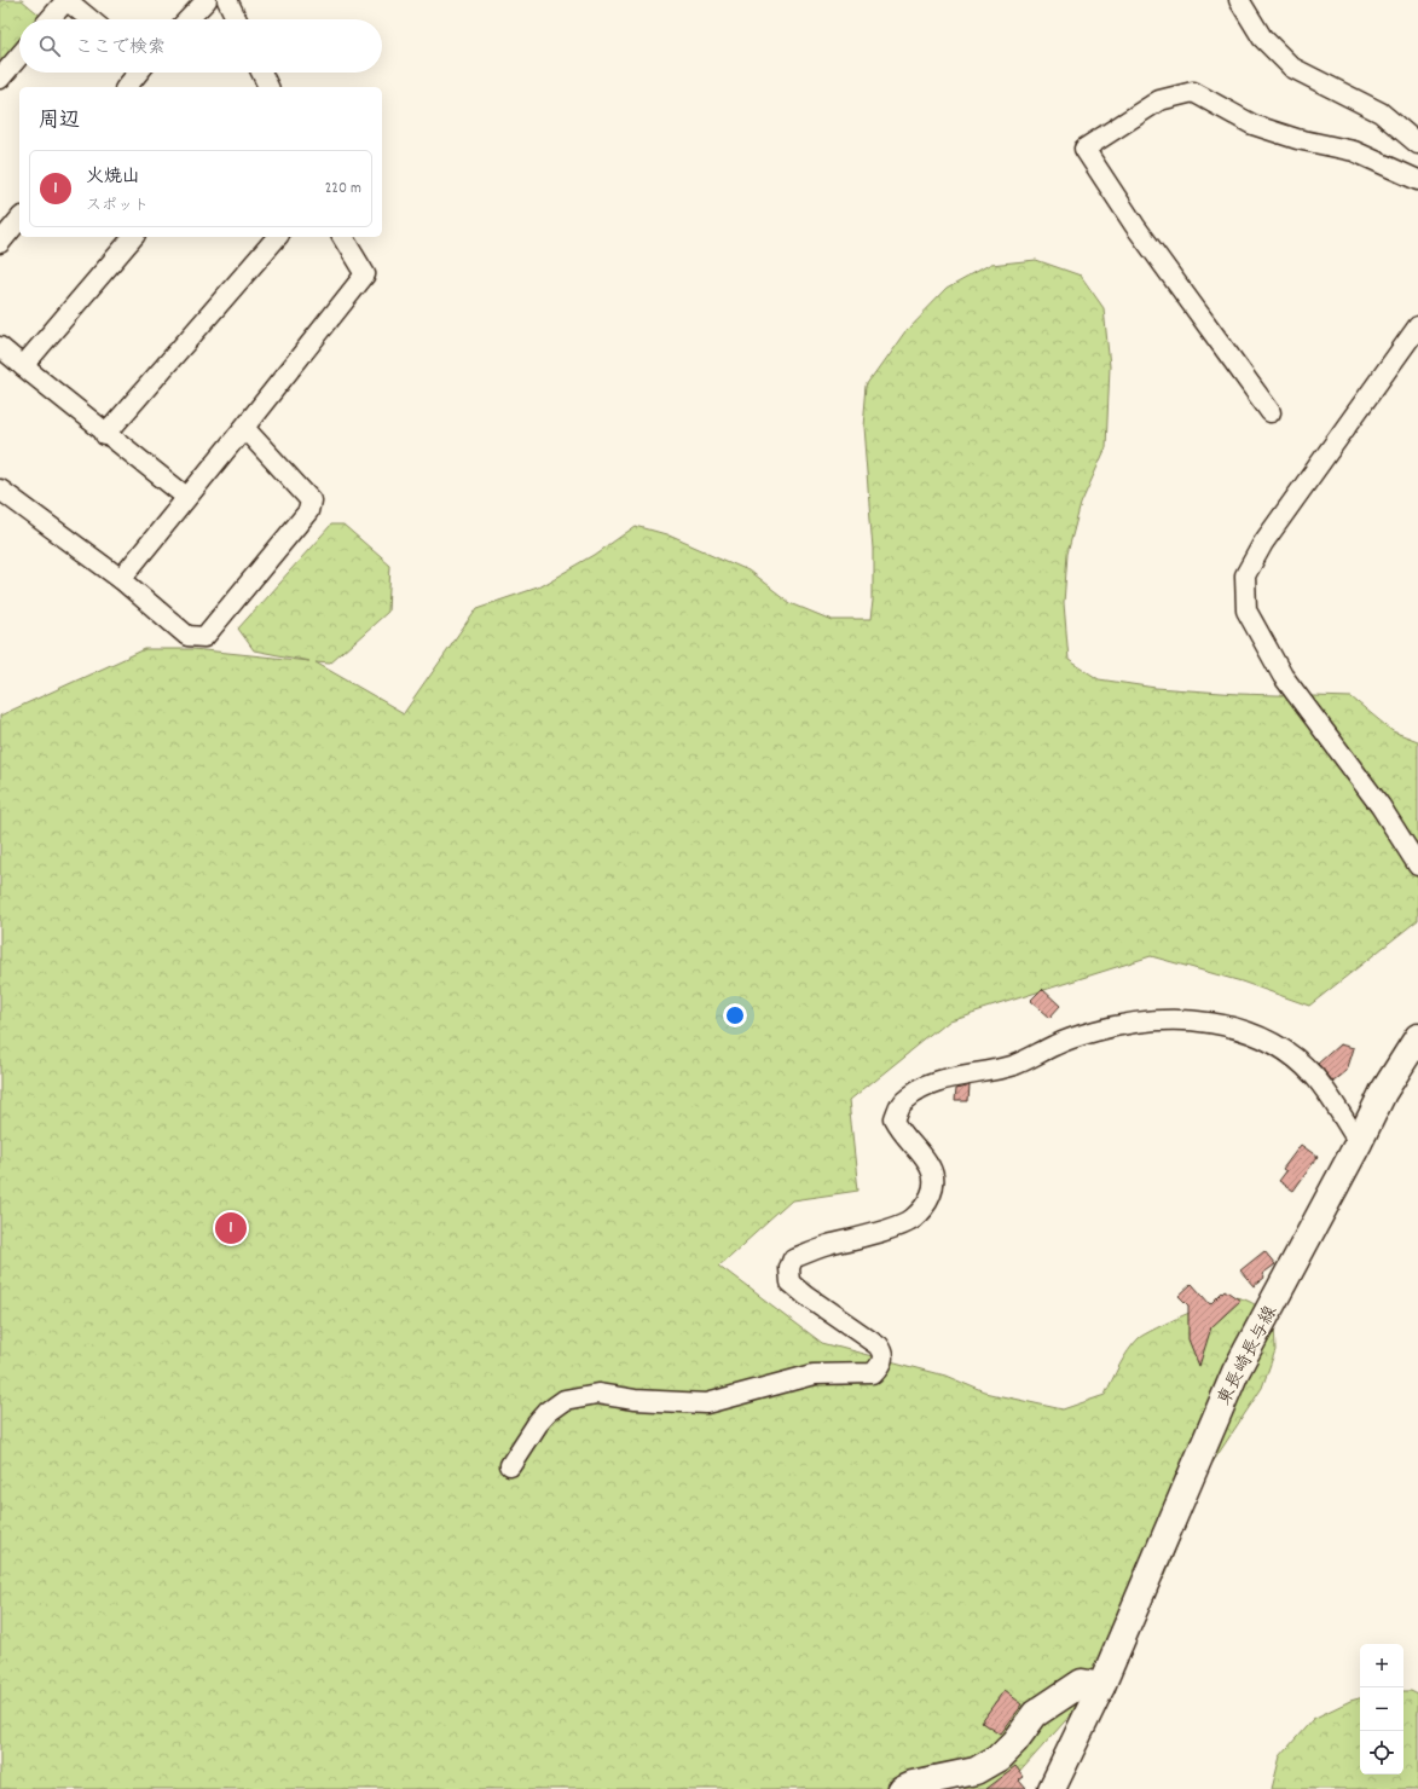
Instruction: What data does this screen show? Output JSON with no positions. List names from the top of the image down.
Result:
{
  "streets": {
    "main road": ["東長崎長与線"]
  },
  "page": {
    "search": "ここで検索",
    "heading": "周辺",
    "list": [
      {
        "mark": "1",
        "name": "火焼山",
        "note": "スポット",
        "value": "220 m"
      }
    ],
    "pins": "1",
    "map_buttons": ["+", "−"]
  }
}
